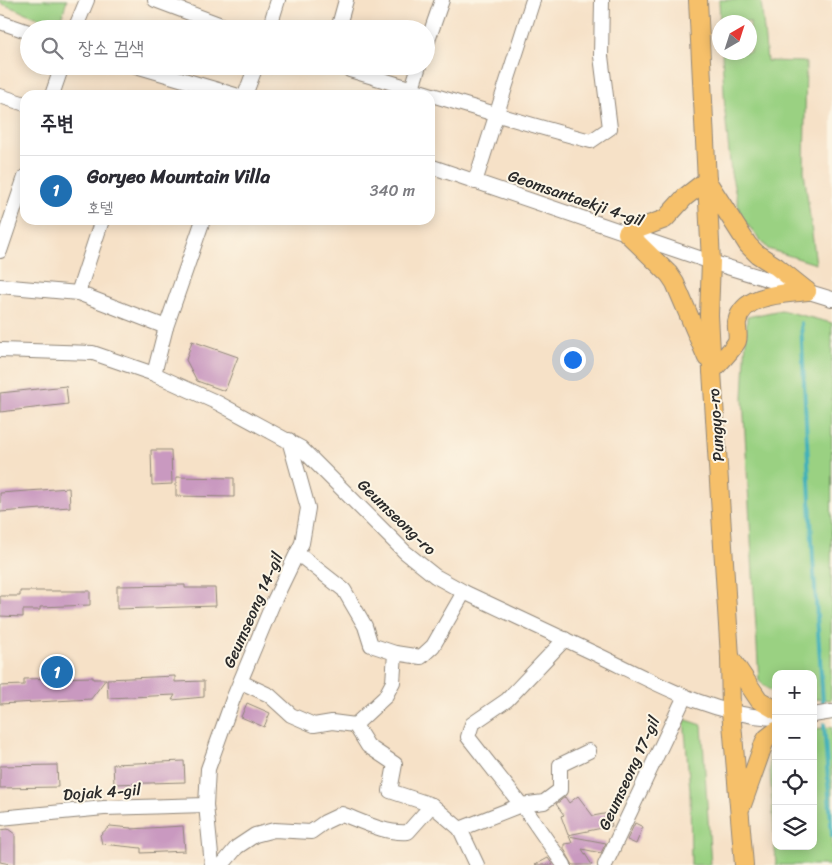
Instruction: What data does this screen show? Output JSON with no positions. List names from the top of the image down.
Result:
{
  "streets": {
    "main road": ["Pungyo-ro"],
    "street": [
      "Geomsantaekji 4-gil",
      "Geumseong-ro",
      "Geumseong 14-gil",
      "Geumseong 17-gil",
      "Dojak 4-gil"
    ]
  },
  "crossings": [
    ["Geomsantaekji 4-gil", "Pungyo-ro"],
    ["Pungyo-ro", "Geumseong-ro"],
    ["Geumseong-ro", "Geumseong 14-gil"],
    ["Geumseong-ro", "Geumseong 17-gil"],
    ["Geumseong 14-gil", "Dojak 4-gil"]
  ],
  "north": "top right",
  "page": {
    "search": "장소 검색",
    "heading": "주변",
    "list": [
      {
        "mark": "1",
        "name": "Goryeo Mountain Villa",
        "note": "호텔",
        "value": "340 m"
      }
    ],
    "pins": "1",
    "map_buttons": ["+", "−"]
  }
}
